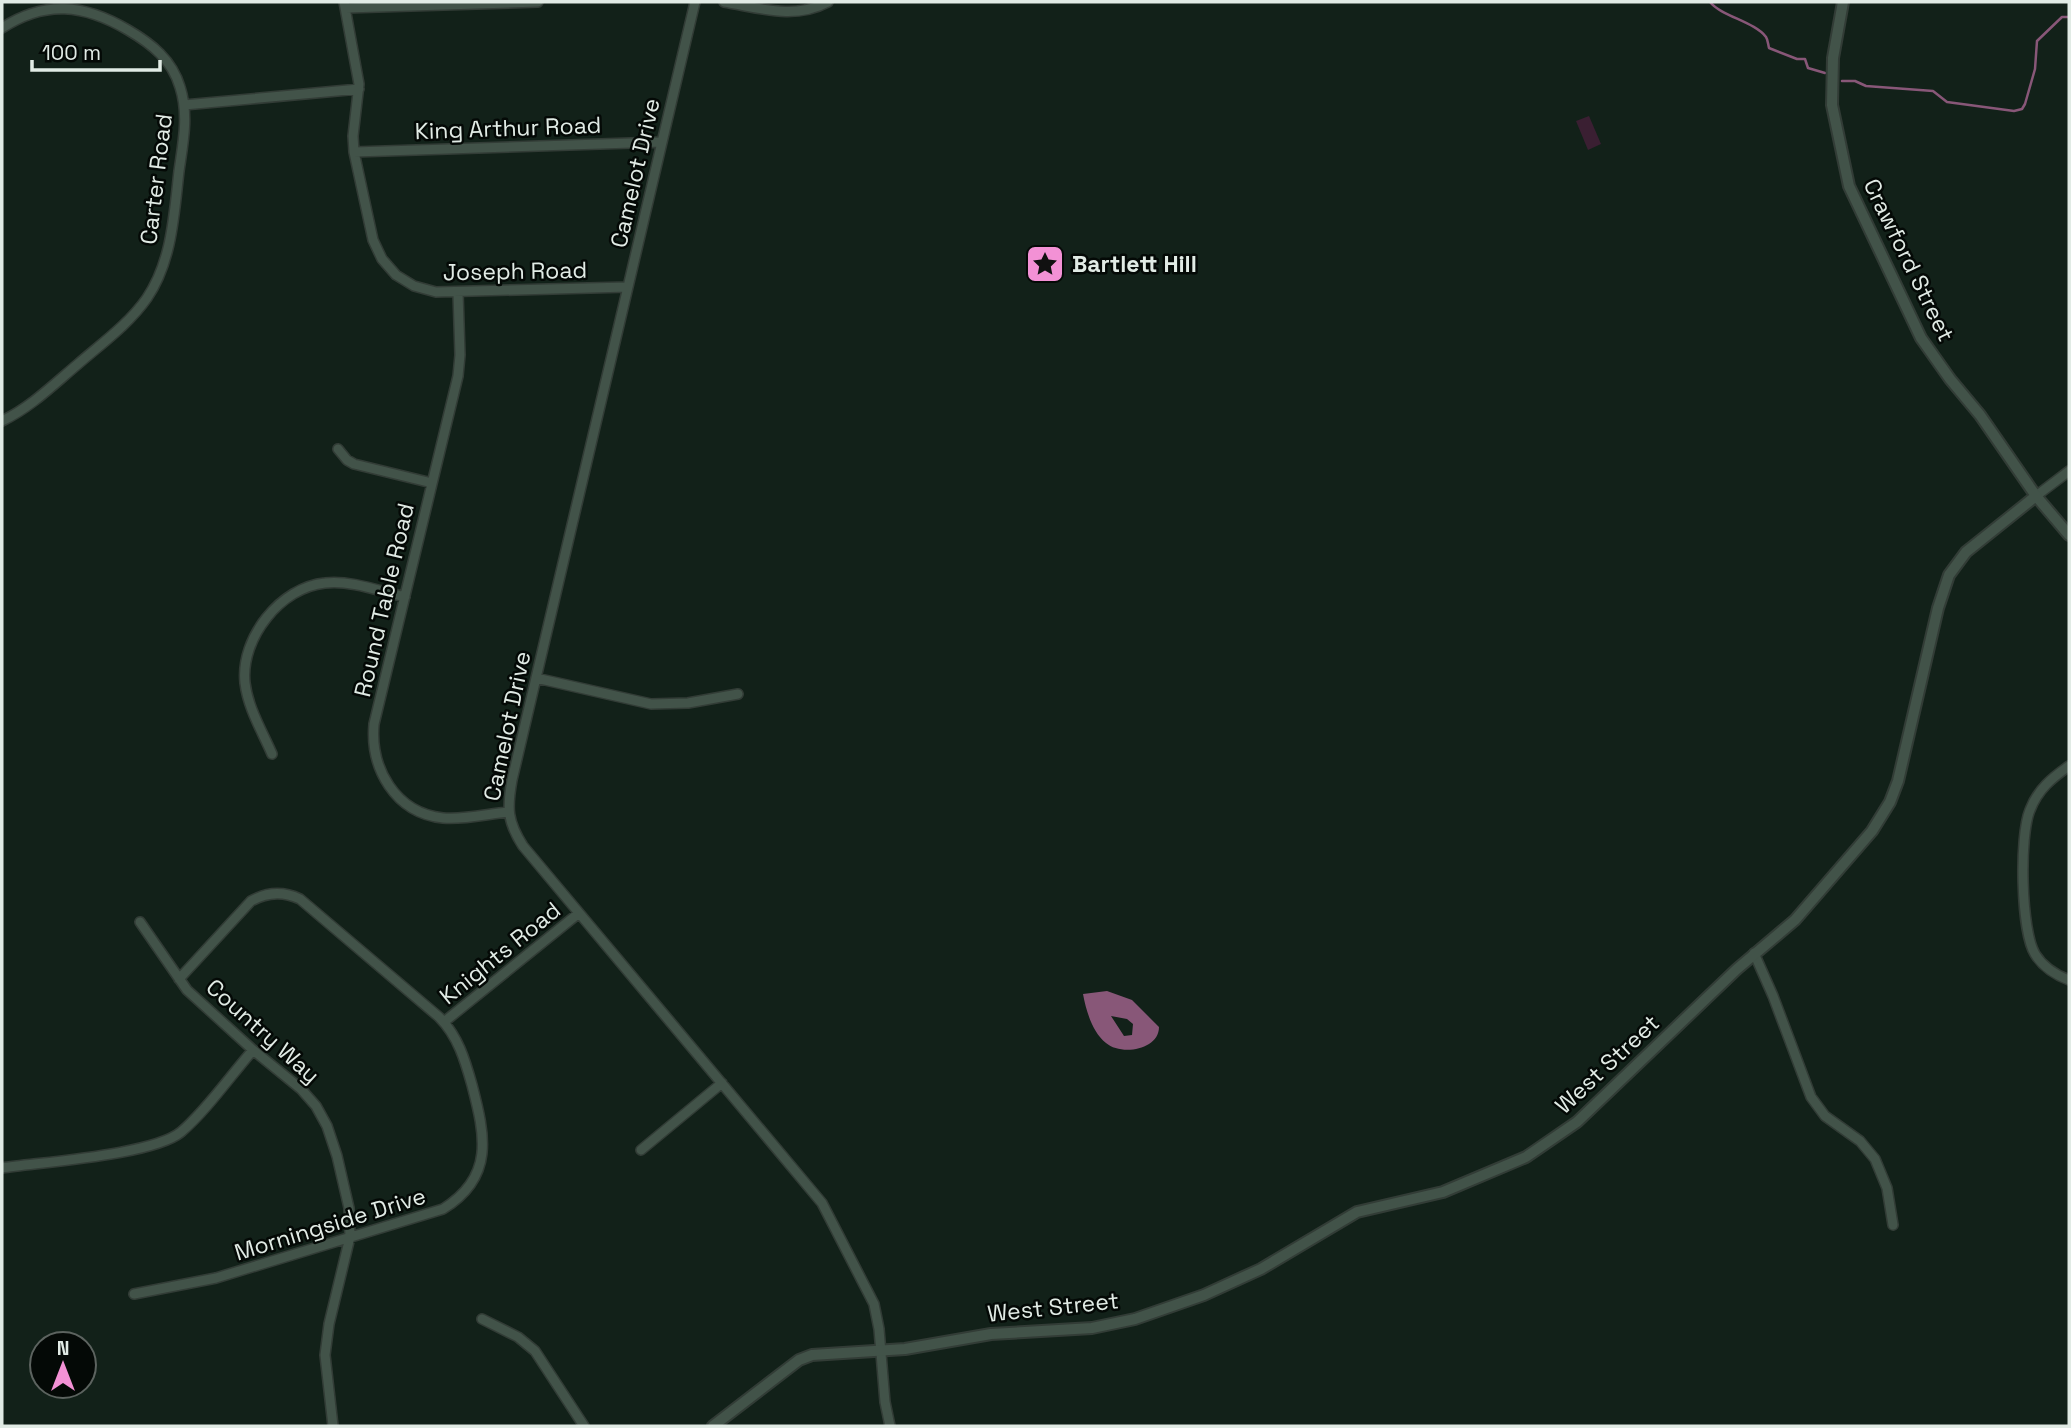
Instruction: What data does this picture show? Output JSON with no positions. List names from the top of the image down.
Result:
{
  "streets": {
    "street": [
      "King Arthur Road",
      "Camelot Drive",
      "Carter Road",
      "Crawford Street",
      "Joseph Road",
      "Round Table Road",
      "Knights Road",
      "Country Way",
      "West Street",
      "Morningside Drive"
    ]
  },
  "crossings": [
    ["King Arthur Road", "Camelot Drive"],
    ["King Arthur Road", "Joseph Road"],
    ["Camelot Drive", "Joseph Road"],
    ["Camelot Drive", "Round Table Road"],
    ["Camelot Drive", "Knights Road"],
    ["Camelot Drive", "West Street"],
    ["Crawford Street", "West Street"],
    ["Joseph Road", "Round Table Road"],
    ["Knights Road", "Morningside Drive"],
    ["Country Way", "Morningside Drive"]
  ],
  "places": {
    "place": ["Bartlett Hill"]
  },
  "scale_bar": "100 m",
  "north": "top"
}
